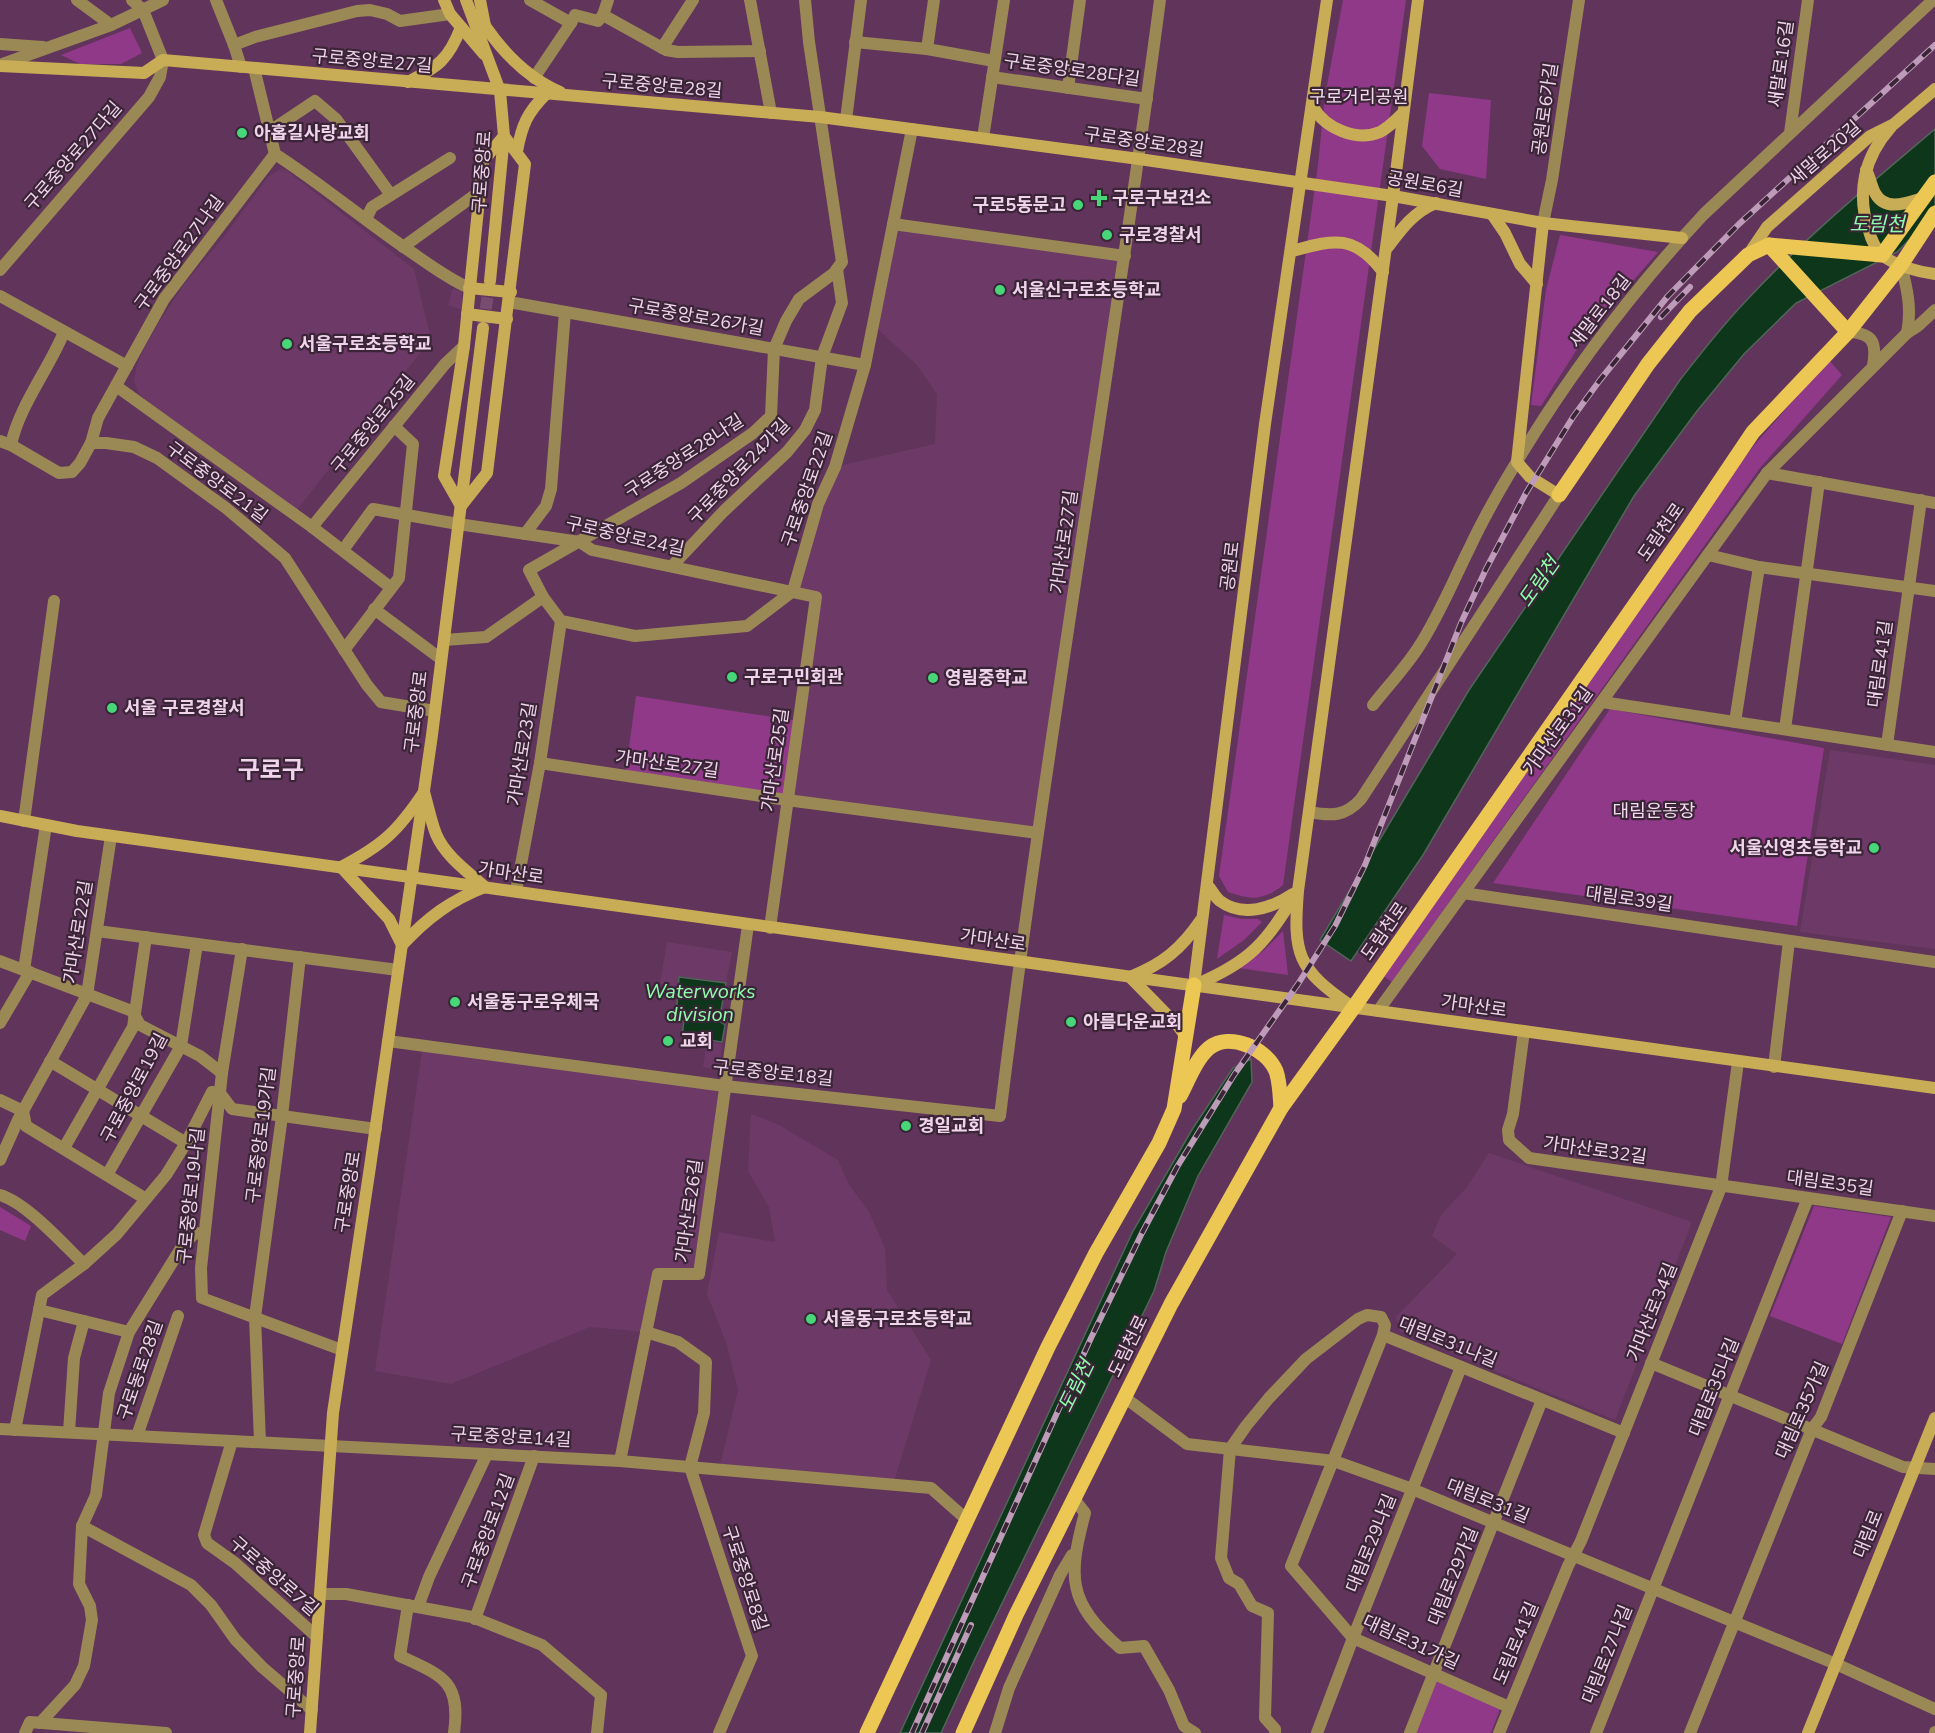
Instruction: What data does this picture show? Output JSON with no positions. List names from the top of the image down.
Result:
{
  "streets": {
    "main road": [
      "구로중앙로27길",
      "구로중앙로28길",
      "새말로20길",
      "구로중앙로",
      "공원로6길",
      "도림천로",
      "공원로",
      "가마산로",
      "대림로"
    ],
    "street": [
      "새말로16길",
      "구로중앙로28다길",
      "공원로6가길",
      "구로중앙로27다길",
      "구로중앙로27나길",
      "새말로18길",
      "구로중앙로26가길",
      "구로중앙로25길",
      "구로중앙로28나길",
      "구로중앙로24가길",
      "구로중앙로21길",
      "구로중앙로22길",
      "구로중앙로24길",
      "가마산로27길",
      "대림로41길",
      "가마산로31길",
      "가마산로23길",
      "가마산로25길",
      "대림로39길",
      "가마산로22길",
      "구로중앙로18길",
      "구로중앙로19길",
      "구로중앙로19가길",
      "가마산로32길",
      "대림로35길",
      "구로중앙로19나길",
      "가마산로26길",
      "가마산로34길",
      "대림로31나길",
      "구로동로28길",
      "대림로35나길",
      "대림로35가길",
      "구로중앙로14길",
      "대림로31길",
      "구로중앙로12길",
      "대림로29나길",
      "구로중앙로7길",
      "대림로29가길",
      "구로중앙로8길",
      "대림로31가길",
      "도림로41길",
      "대림로27나길"
    ]
  },
  "crossings": [
    ["구로중앙로27길", "구로중앙로28길"],
    ["구로중앙로27길", "구로중앙로27다길"],
    ["구로중앙로27길", "구로중앙로"],
    ["새말로16길", "새말로18길"],
    ["구로중앙로28다길", "구로중앙로28길"],
    ["구로중앙로28다길", "가마산로27길"],
    ["구로중앙로28길", "구로중앙로"],
    ["구로중앙로28길", "공원로6길"],
    ["구로중앙로28길", "구로중앙로22길"],
    ["구로중앙로28길", "가마산로27길"],
    ["구로중앙로28길", "공원로"],
    ["공원로6가길", "공원로6길"],
    ["구로중앙로", "구로중앙로21길"],
    ["구로중앙로", "구로중앙로24길"],
    ["구로중앙로", "가마산로"],
    ["구로중앙로", "구로중앙로18길"],
    ["구로중앙로", "구로중앙로19나길"],
    ["구로중앙로", "구로동로28길"],
    ["구로중앙로", "구로중앙로14길"],
    ["구로중앙로", "구로중앙로12길"],
    ["구로중앙로", "구로중앙로7길"],
    ["공원로6길", "새말로18길"],
    ["공원로6길", "공원로"],
    ["구로중앙로27나길", "구로중앙로21길"],
    ["구로중앙로26가길", "구로중앙로28나길"],
    ["구로중앙로26가길", "구로중앙로24가길"],
    ["구로중앙로26가길", "구로중앙로22길"],
    ["구로중앙로25길", "구로중앙로21길"],
    ["구로중앙로28나길", "구로중앙로24길"],
    ["구로중앙로24가길", "구로중앙로24길"],
    ["구로중앙로22길", "구로중앙로24길"],
    ["도림천로", "가마산로"],
    ["도림천로", "대림로31길"],
    ["구로중앙로24길", "가마산로25길"],
    ["가마산로27길", "가마산로23길"],
    ["가마산로27길", "가마산로25길"],
    ["가마산로27길", "가마산로"],
    ["가마산로27길", "구로중앙로18길"],
    ["공원로", "가마산로"],
    ["가마산로31길", "가마산로"],
    ["가마산로31길", "대림로39길"],
    ["가마산로23길", "가마산로"],
    ["가마산로25길", "가마산로"],
    ["가마산로", "가마산로22길"],
    ["가마산로", "구로중앙로18길"],
    ["가마산로", "가마산로32길"],
    ["가마산로", "가마산로26길"],
    ["가마산로", "가마산로34길"],
    ["구로중앙로18길", "가마산로26길"],
    ["구로중앙로19가길", "구로중앙로19나길"],
    ["가마산로32길", "대림로35길"],
    ["가마산로32길", "가마산로34길"],
    ["대림로35길", "가마산로34길"],
    ["대림로35길", "대림로35나길"],
    ["대림로35길", "대림로35가길"],
    ["구로중앙로19나길", "구로동로28길"],
    ["가마산로26길", "구로중앙로14길"],
    ["가마산로34길", "대림로31나길"],
    ["가마산로34길", "대림로31길"],
    ["가마산로34길", "도림로41길"],
    ["대림로31나길", "대림로31길"],
    ["대림로31나길", "대림로29나길"],
    ["대림로31나길", "대림로29가길"],
    ["대림로31나길", "대림로31가길"],
    ["구로동로28길", "구로중앙로14길"],
    ["구로동로28길", "구로중앙로7길"],
    ["대림로35나길", "대림로31길"],
    ["대림로35나길", "대림로27나길"],
    ["대림로35가길", "대림로31길"],
    ["구로중앙로14길", "구로중앙로12길"],
    ["구로중앙로14길", "구로중앙로8길"],
    ["대림로31길", "대림로"],
    ["대림로31길", "대림로29나길"],
    ["대림로31길", "대림로29가길"],
    ["대림로31길", "대림로31가길"],
    ["대림로31길", "도림로41길"],
    ["대림로31길", "대림로27나길"],
    ["대림로29나길", "대림로31가길"],
    ["대림로29가길", "대림로31가길"],
    ["대림로31가길", "도림로41길"]
  ],
  "districts": ["구로구"],
  "water": ["도림천", "Waterworks division"],
  "parks": ["구로거리공원", "대림운동장"],
  "places": {
    "other": [
      "아홉길사랑교회",
      "구로5동문고",
      "구로경찰서",
      "서울신구로초등학교",
      "서울구로초등학교",
      "구로구민회관",
      "영림중학교",
      "서울 구로경찰서",
      "서울신영초등학교",
      "서울동구로우체국",
      "아름다운교회",
      "교회",
      "경일교회",
      "서울동구로초등학교"
    ],
    "health": ["구로구보건소"]
  }
}
